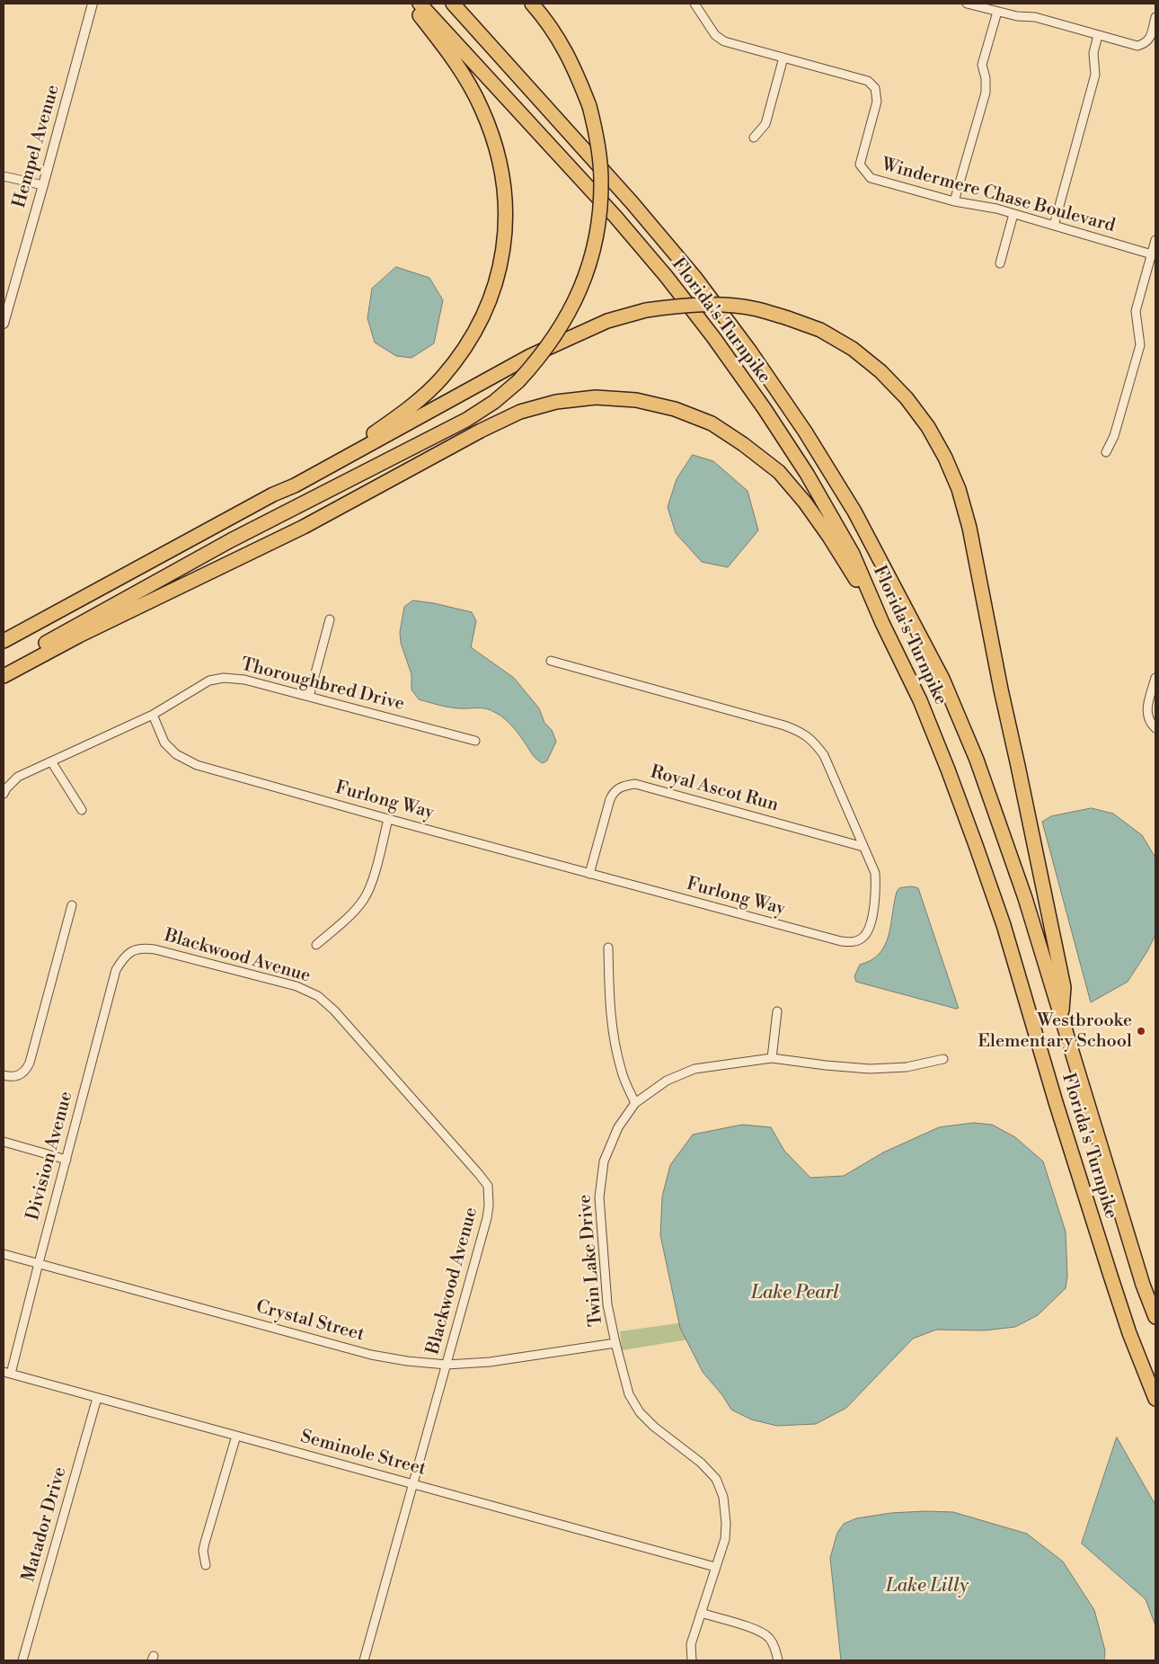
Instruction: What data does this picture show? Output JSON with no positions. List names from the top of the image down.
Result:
{
  "streets": {
    "highway": ["Florida's Turnpike"],
    "street": [
      "Hempel Avenue",
      "Windermere Chase Boulevard",
      "Thoroughbred Drive",
      "Royal Ascot Run",
      "Furlong Way",
      "Blackwood Avenue",
      "Division Avenue",
      "Twin Lake Drive",
      "Crystal Street",
      "Seminole Street",
      "Matador Drive"
    ]
  },
  "crossings": [
    ["Thoroughbred Drive", "Furlong Way"],
    ["Royal Ascot Run", "Furlong Way"],
    ["Blackwood Avenue", "Division Avenue"],
    ["Blackwood Avenue", "Crystal Street"],
    ["Blackwood Avenue", "Seminole Street"],
    ["Division Avenue", "Crystal Street"],
    ["Division Avenue", "Seminole Street"],
    ["Twin Lake Drive", "Crystal Street"],
    ["Twin Lake Drive", "Seminole Street"],
    ["Seminole Street", "Matador Drive"]
  ],
  "water": ["Lake Pearl", "Lake Lilly"],
  "places": ["Westbrooke Elementary School"]
}
